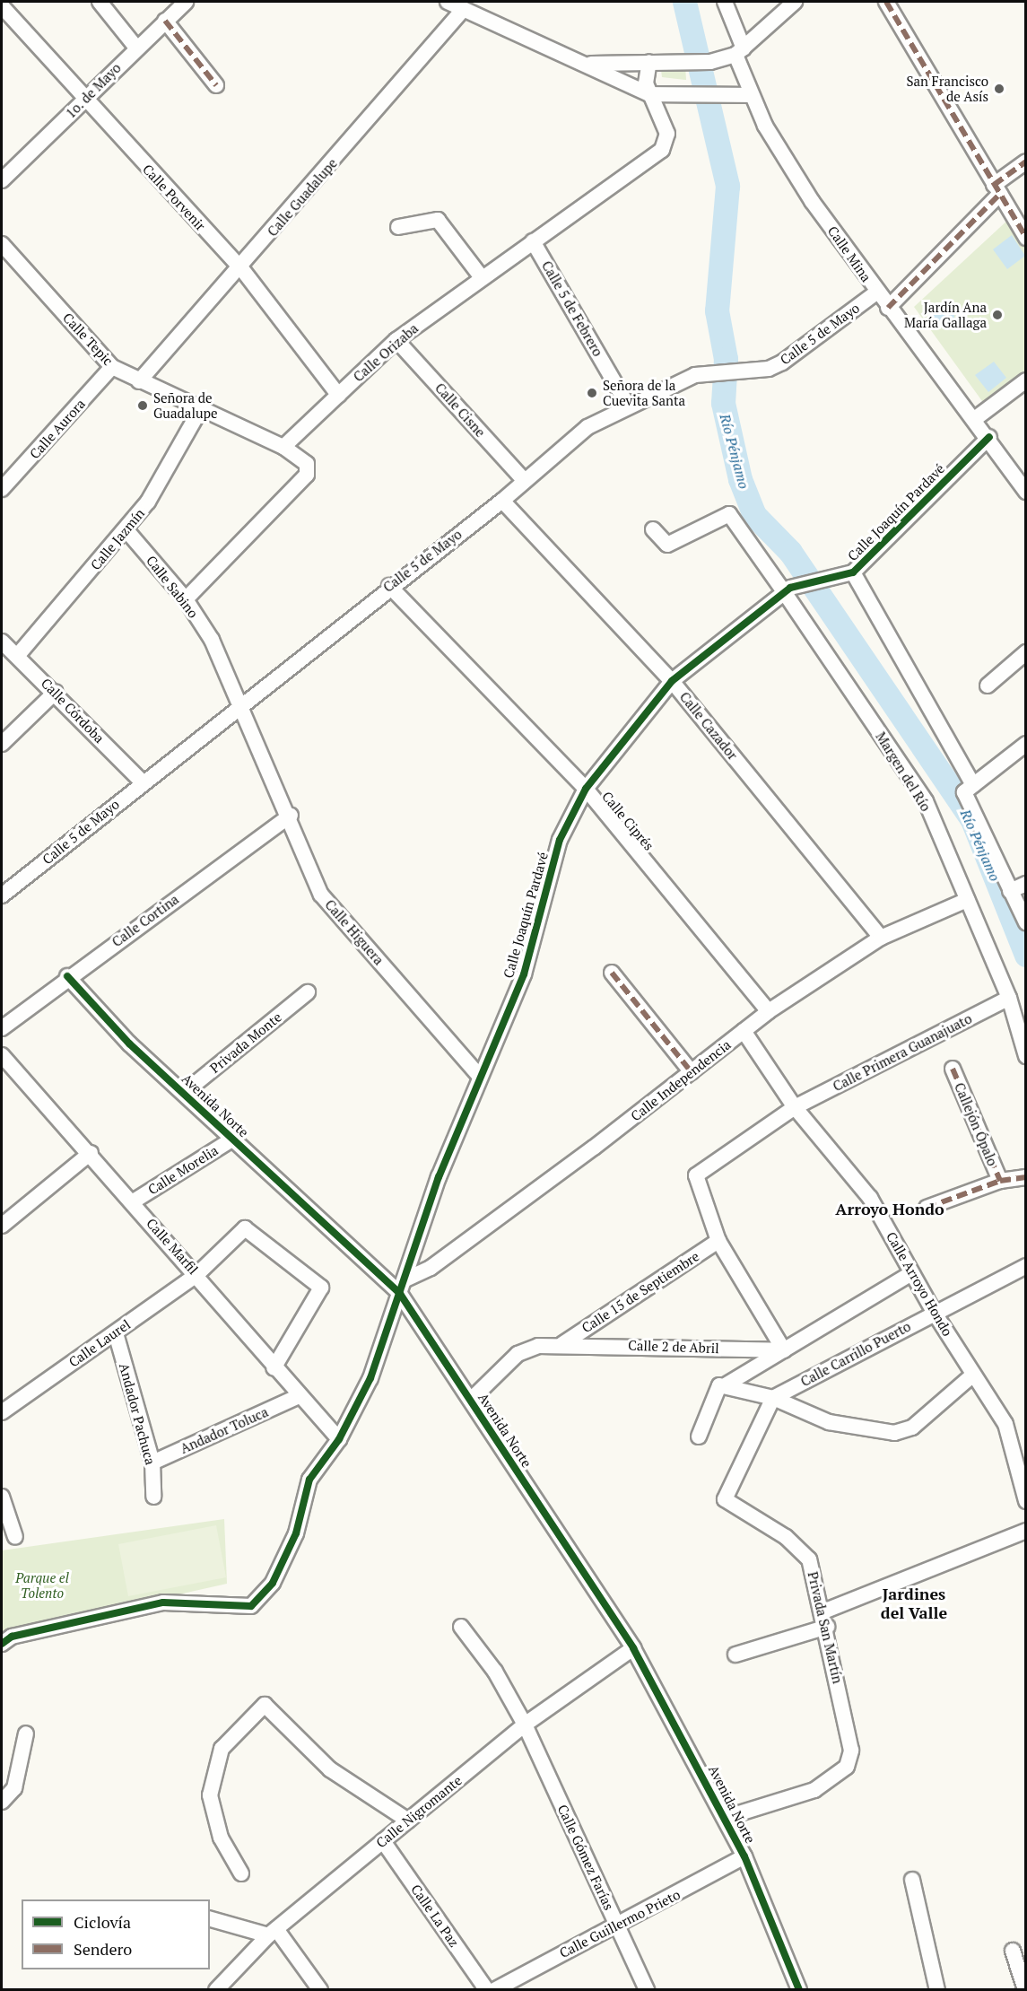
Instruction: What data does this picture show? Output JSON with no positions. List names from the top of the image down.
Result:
{
  "streets": {
    "street": [
      "1o. de Mayo",
      "Calle Porvenir",
      "Calle Guadalupe",
      "Calle Mina",
      "Calle 5 de Febrero",
      "Calle 5 de Mayo",
      "Calle Tepic",
      "Calle Orizaba",
      "Calle Cisne",
      "Calle Aurora",
      "Calle Joaquín Pardavé",
      "Calle Jazmín",
      "Calle Sabino",
      "Calle Córdoba",
      "Calle Cazador",
      "Margen del Río",
      "Calle Ciprés",
      "Calle Cortina",
      "Calle Higuera",
      "Privada Monte",
      "Calle Primera Guanajuato",
      "Calle Independencia",
      "Avenida Norte",
      "Callejón Ópalo",
      "Calle Morelia",
      "Calle Marfil",
      "Calle Arroyo Hondo",
      "Calle 15 de Septiembre",
      "Calle Laurel",
      "Calle 2 de Abril",
      "Calle Carrillo Puerto",
      "Andador Pachuca",
      "Andador Toluca",
      "Privada San Martín",
      "Calle Nigromante",
      "Calle Gómez Farías",
      "Calle La Paz",
      "Calle Guillermo Prieto"
    ]
  },
  "crossings": [
    ["1o. de Mayo", "Calle Porvenir"],
    ["Calle Porvenir", "Calle Guadalupe"],
    ["Calle Porvenir", "Calle Orizaba"],
    ["Calle Guadalupe", "Calle Tepic"],
    ["Calle Mina", "Calle 5 de Mayo"],
    ["Calle Mina", "Calle Joaquín Pardavé"],
    ["Calle 5 de Febrero", "Calle 5 de Mayo"],
    ["Calle 5 de Febrero", "Calle Orizaba"],
    ["Calle 5 de Mayo", "Calle Cisne"],
    ["Calle 5 de Mayo", "Calle Sabino"],
    ["Calle 5 de Mayo", "Calle Córdoba"],
    ["Calle 5 de Mayo", "Calle Cazador"],
    ["Calle 5 de Mayo", "Calle Ciprés"],
    ["Calle 5 de Mayo", "Calle Higuera"],
    ["Calle Tepic", "Calle Orizaba"],
    ["Calle Tepic", "Calle Aurora"],
    ["Calle Tepic", "Calle Jazmín"],
    ["Calle Orizaba", "Calle Cisne"],
    ["Calle Joaquín Pardavé", "Calle Cazador"],
    ["Calle Joaquín Pardavé", "Margen del Río"],
    ["Calle Joaquín Pardavé", "Calle Ciprés"],
    ["Calle Joaquín Pardavé", "Calle Higuera"],
    ["Calle Joaquín Pardavé", "Calle Independencia"],
    ["Calle Joaquín Pardavé", "Avenida Norte"],
    ["Calle Joaquín Pardavé", "Calle Marfil"],
    ["Calle Jazmín", "Calle Sabino"],
    ["Calle Jazmín", "Calle Córdoba"],
    ["Calle Sabino", "Calle Higuera"],
    ["Calle Cazador", "Calle Independencia"],
    ["Margen del Río", "Calle Primera Guanajuato"],
    ["Margen del Río", "Calle Independencia"],
    ["Calle Ciprés", "Calle Independencia"],
    ["Calle Cortina", "Calle Higuera"],
    ["Calle Cortina", "Avenida Norte"],
    ["Privada Monte", "Avenida Norte"],
    ["Calle Primera Guanajuato", "Calle Arroyo Hondo"],
    ["Calle Primera Guanajuato", "Calle 15 de Septiembre"],
    ["Calle Independencia", "Calle Arroyo Hondo"],
    ["Avenida Norte", "Calle Morelia"],
    ["Avenida Norte", "Privada San Martín"],
    ["Avenida Norte", "Calle Nigromante"],
    ["Avenida Norte", "Calle Guillermo Prieto"],
    ["Calle Morelia", "Calle Marfil"],
    ["Calle Marfil", "Calle Laurel"],
    ["Calle Marfil", "Andador Toluca"],
    ["Calle Arroyo Hondo", "Calle Carrillo Puerto"],
    ["Calle 15 de Septiembre", "Calle 2 de Abril"],
    ["Calle Laurel", "Andador Pachuca"],
    ["Calle Carrillo Puerto", "Privada San Martín"],
    ["Andador Pachuca", "Andador Toluca"],
    ["Calle Nigromante", "Calle Gómez Farías"],
    ["Calle Nigromante", "Calle La Paz"],
    ["Calle Gómez Farías", "Calle Guillermo Prieto"]
  ],
  "districts": ["Arroyo Hondo", "Jardines del Valle"],
  "water": ["Río Pénjamo"],
  "parks": ["Parque el Tolento"],
  "places": [
    "San Francisco de Asís",
    "Jardín Ana María Gallaga",
    "Señora de la Cuevita Santa",
    "Señora de Guadalupe"
  ],
  "legend": ["Ciclovía", "Sendero"]
}
